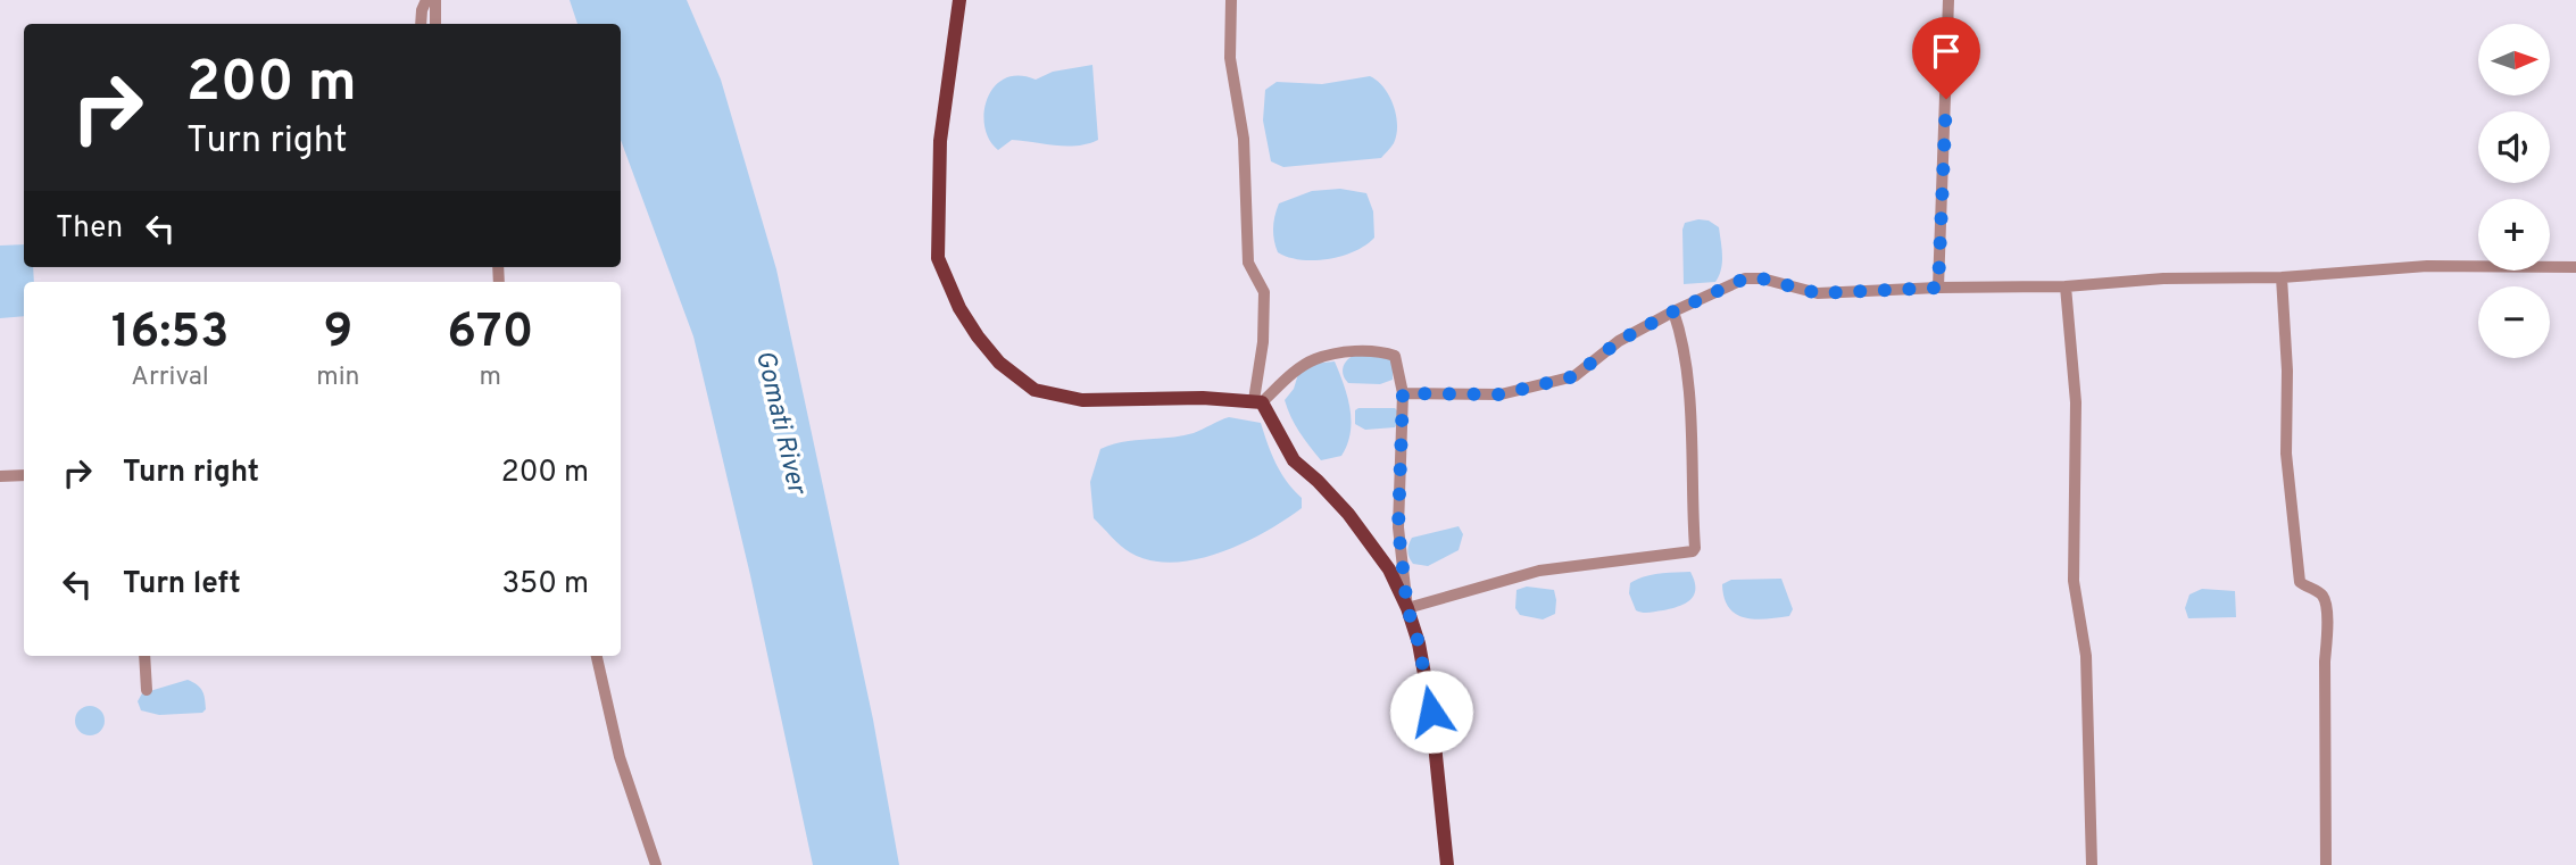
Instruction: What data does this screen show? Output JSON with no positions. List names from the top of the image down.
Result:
{
  "water": ["Gomati River"],
  "north": "right",
  "page": {
    "map_buttons": ["+", "−"],
    "turn": ["200 m", "Turn right"],
    "then": "Then",
    "eta": [
      "16:53",
      "Arrival",
      "9",
      "min",
      "670",
      "m"
    ],
    "list": [
      {
        "name": "Turn right",
        "value": "200 m"
      },
      {
        "name": "Turn left",
        "value": "350 m"
      }
    ]
  }
}
